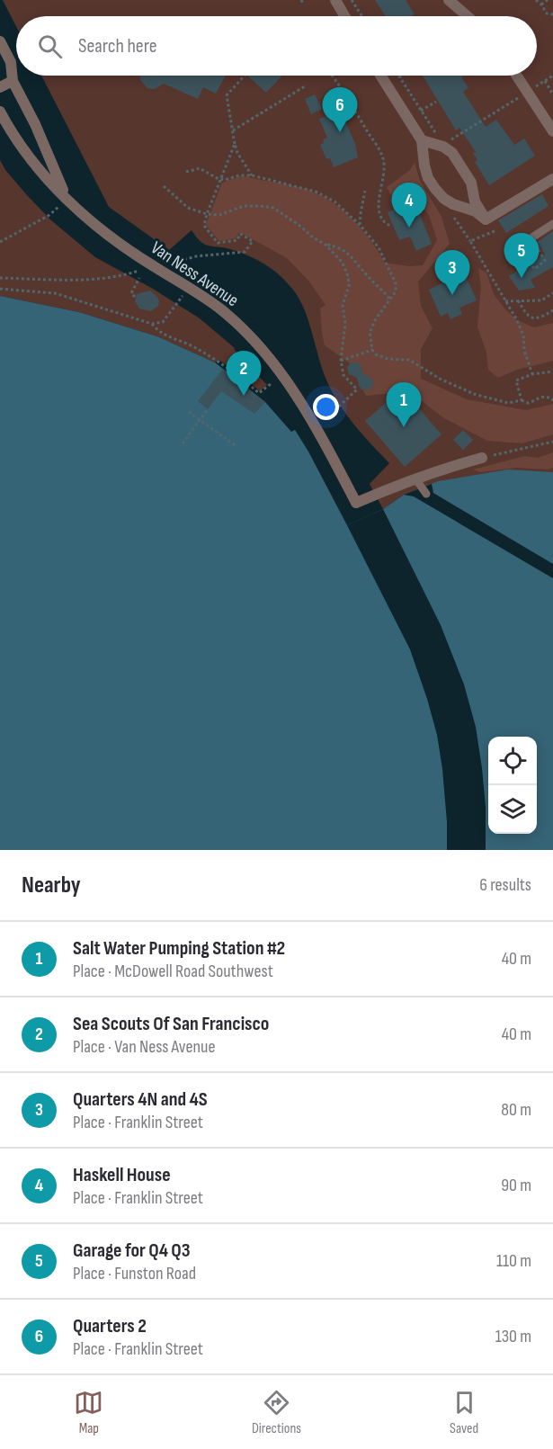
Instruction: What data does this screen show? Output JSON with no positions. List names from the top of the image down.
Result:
{
  "streets": {
    "street": ["Van Ness Avenue"]
  },
  "page": {
    "search": "Search here",
    "pins": [
      "6",
      "4",
      "5",
      "3",
      "2",
      "1"
    ],
    "heading": ["Nearby", "6 results"],
    "list": [
      {
        "mark": "1",
        "name": "Salt Water Pumping Station #2",
        "note": "Place · McDowell Road Southwest",
        "value": "40 m"
      },
      {
        "mark": "2",
        "name": "Sea Scouts Of San Francisco",
        "note": "Place · Van Ness Avenue",
        "value": "40 m"
      },
      {
        "mark": "3",
        "name": "Quarters 4N and 4S",
        "note": "Place · Franklin Street",
        "value": "80 m"
      },
      {
        "mark": "4",
        "name": "Haskell House",
        "note": "Place · Franklin Street",
        "value": "90 m"
      },
      {
        "mark": "5",
        "name": "Garage for Q4 Q3",
        "note": "Place · Funston Road",
        "value": "110 m"
      },
      {
        "mark": "6",
        "name": "Quarters 2",
        "note": "Place · Franklin Street",
        "value": "130 m"
      }
    ],
    "nav": ["Map", "Directions", "Saved"]
  }
}
